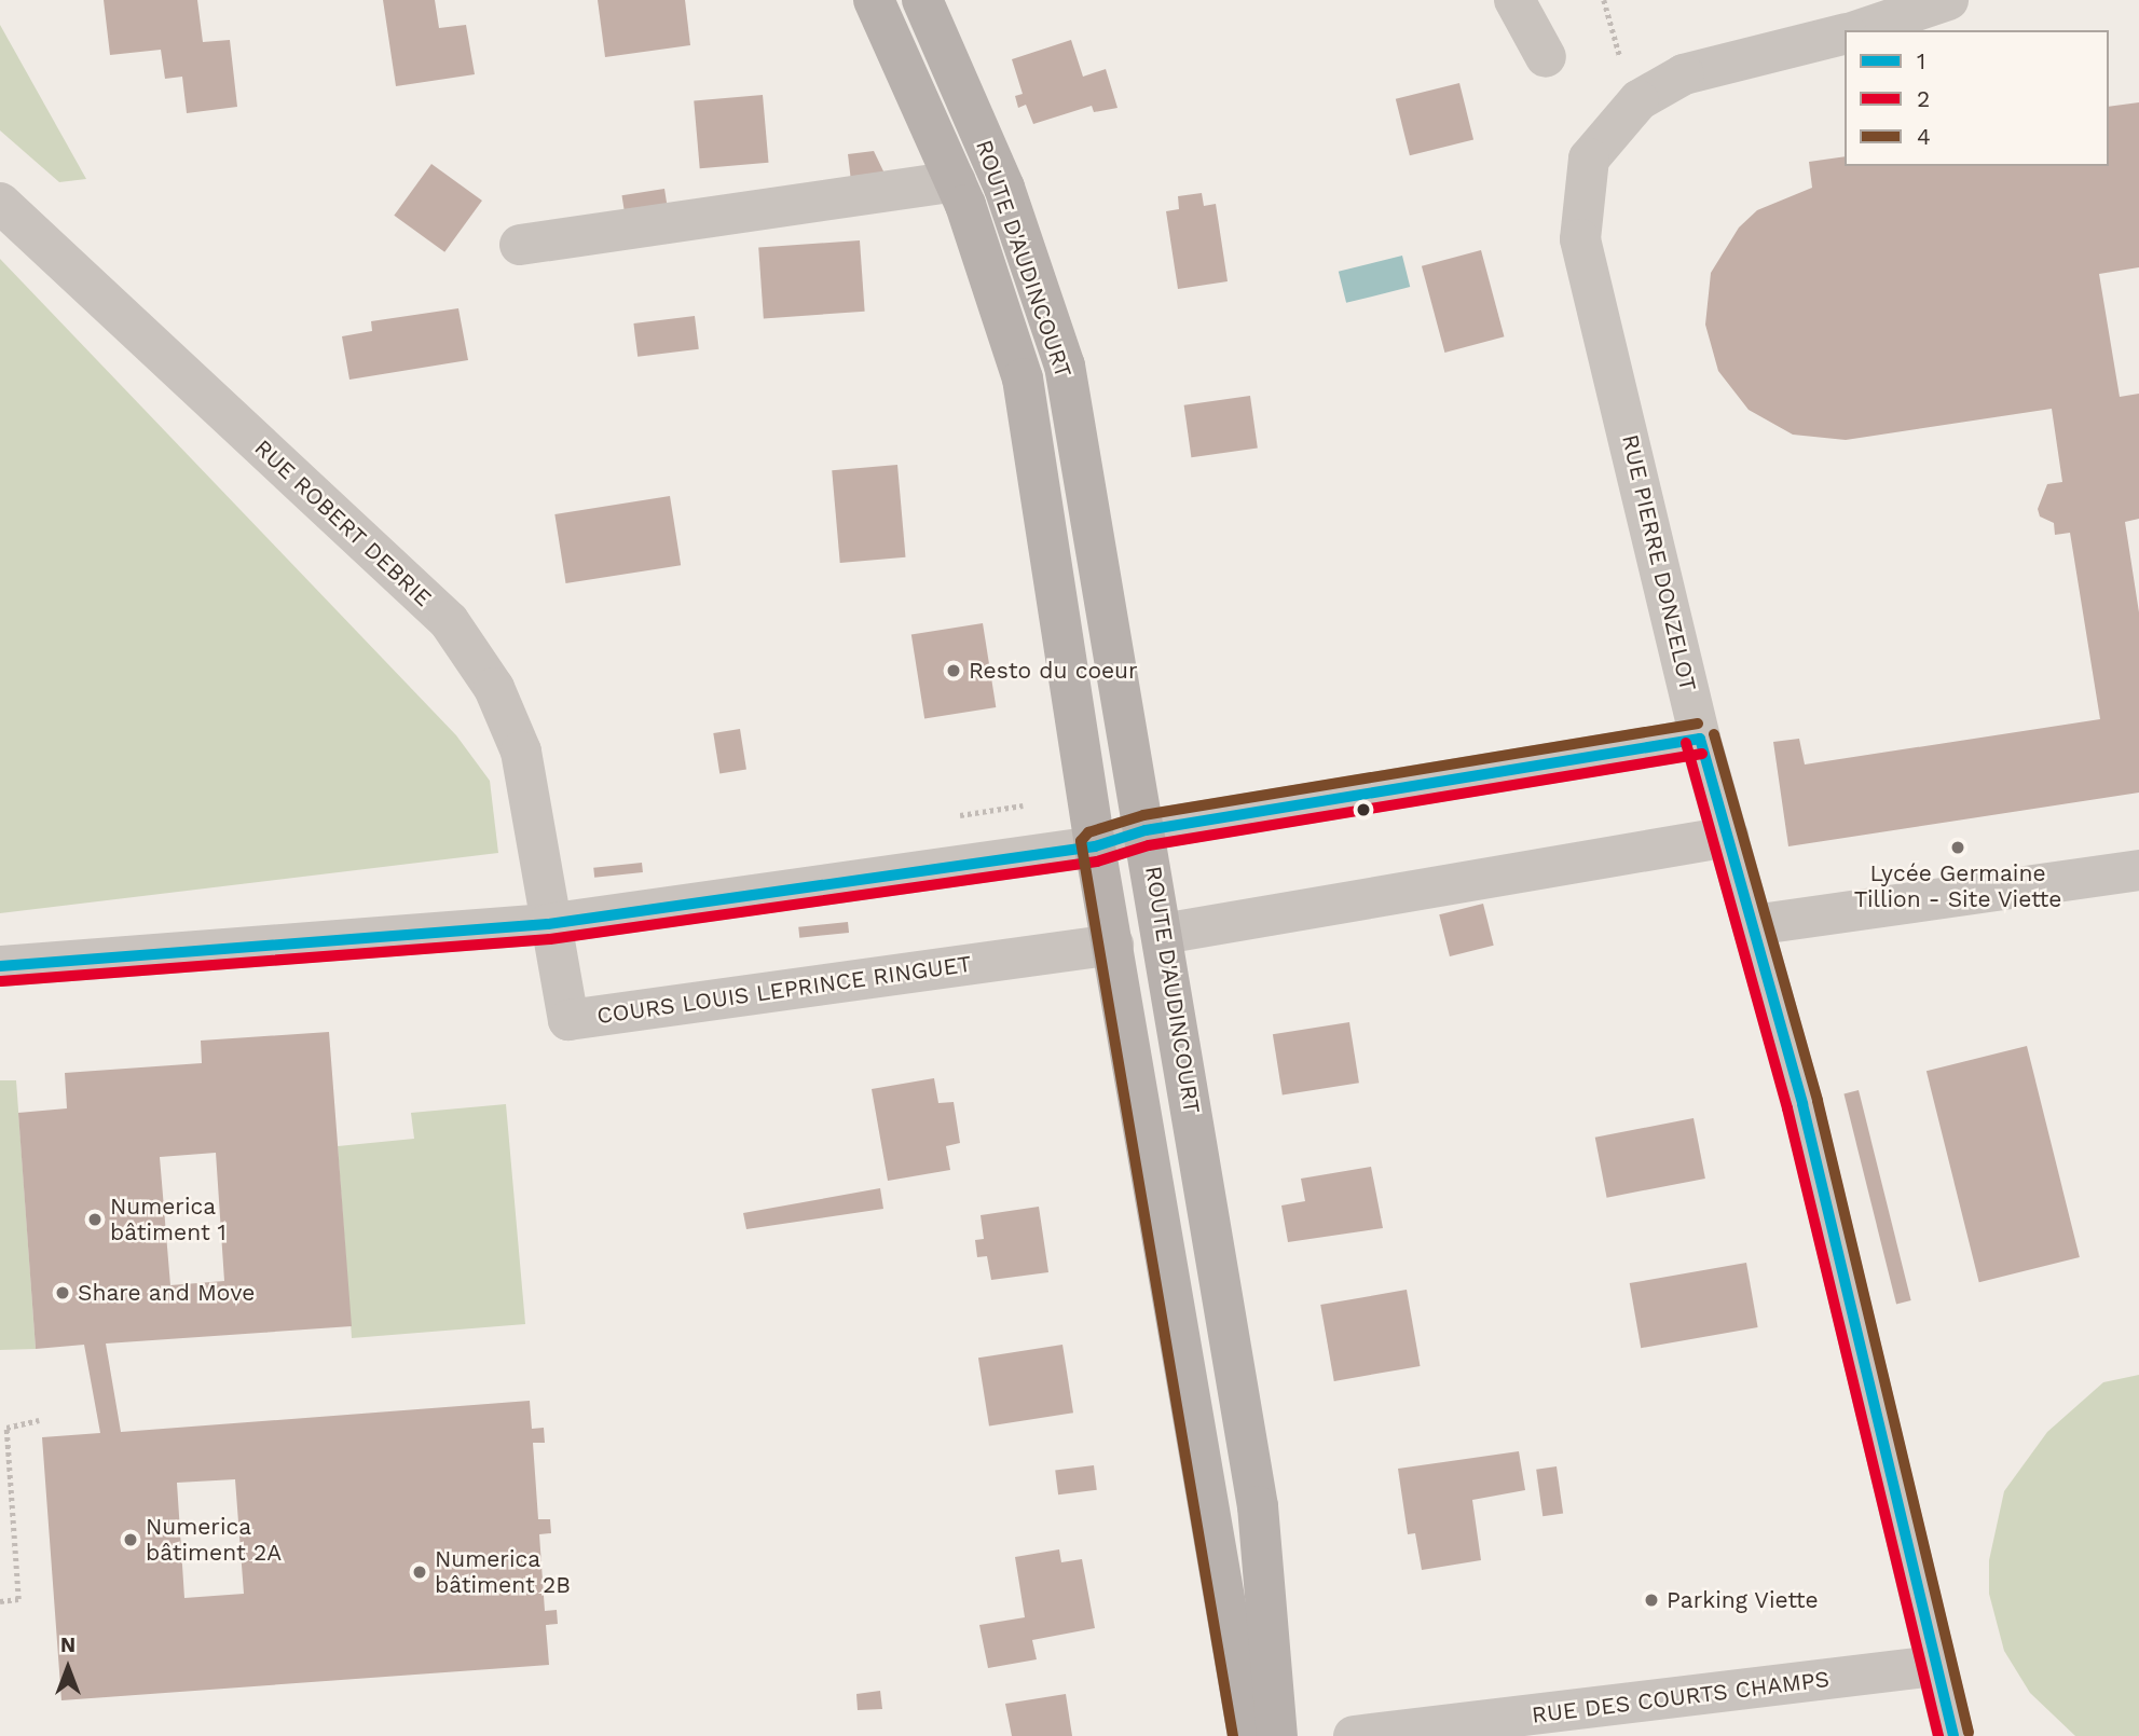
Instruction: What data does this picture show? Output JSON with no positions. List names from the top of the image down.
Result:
{
  "streets": {
    "main road": ["ROUTE D'AUDINCOURT"],
    "street": [
      "RUE ROBERT DEBRIE",
      "RUE PIERRE DONZELOT",
      "COURS LOUIS LEPRINCE RINGUET",
      "RUE DES COURTS CHAMPS"
    ]
  },
  "crossings": [
    ["ROUTE D'AUDINCOURT", "COURS LOUIS LEPRINCE RINGUET"],
    ["RUE ROBERT DEBRIE", "COURS LOUIS LEPRINCE RINGUET"],
    ["RUE PIERRE DONZELOT", "RUE DES COURTS CHAMPS"]
  ],
  "places": [
    "Resto du coeur",
    "Lycée Germaine Tillion - Site Viette",
    "Numerica bâtiment 1",
    "Share and Move",
    "Numerica bâtiment 2A",
    "Numerica bâtiment 2B",
    "Parking Viette"
  ],
  "lines": ["transit line 4", "transit line 1", "transit line 2"],
  "legend": ["1", "2", "4"],
  "north": "top"
}
